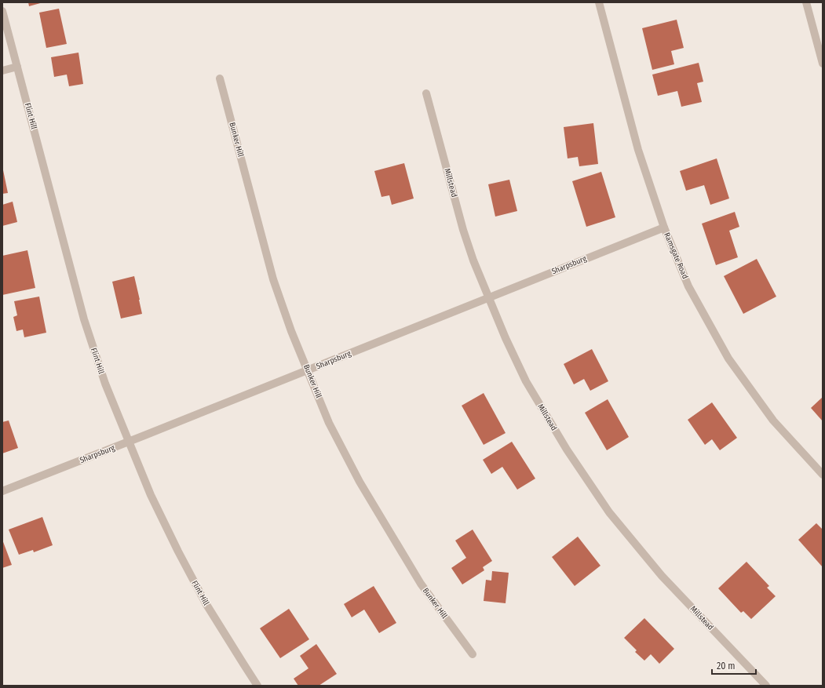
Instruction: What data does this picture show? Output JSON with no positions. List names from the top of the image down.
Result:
{
  "streets": {
    "street": [
      "Flint Hill",
      "Bunker Hill",
      "Millstead",
      "Ramsgate Road",
      "Sharpsburg"
    ]
  },
  "crossings": [
    ["Flint Hill", "Sharpsburg"],
    ["Bunker Hill", "Sharpsburg"],
    ["Millstead", "Sharpsburg"],
    ["Ramsgate Road", "Sharpsburg"]
  ],
  "scale_bar": "20 m"
}
